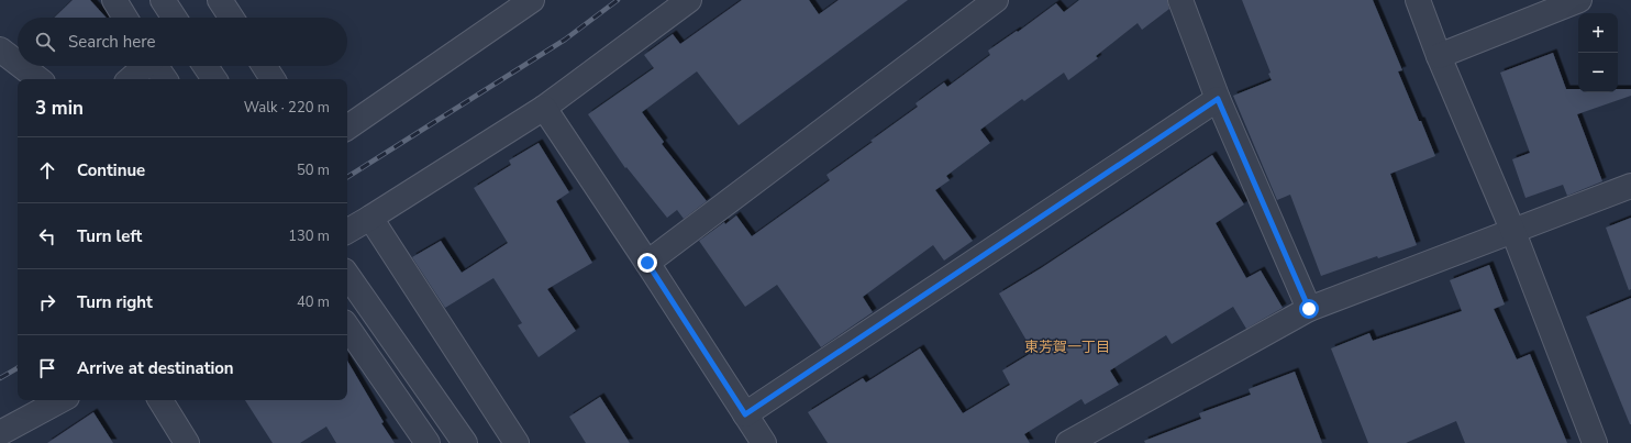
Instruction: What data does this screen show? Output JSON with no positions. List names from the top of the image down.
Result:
{
  "districts": ["東芳賀一丁目"],
  "page": {
    "map_buttons": ["+", "−"],
    "search": "Search here",
    "heading": ["3 min", "Walk · 220 m"],
    "list": [
      ["Continue", "50 m"],
      ["Turn left", "130 m"],
      ["Turn right", "40 m"],
      "Arrive at destination"
    ]
  }
}
